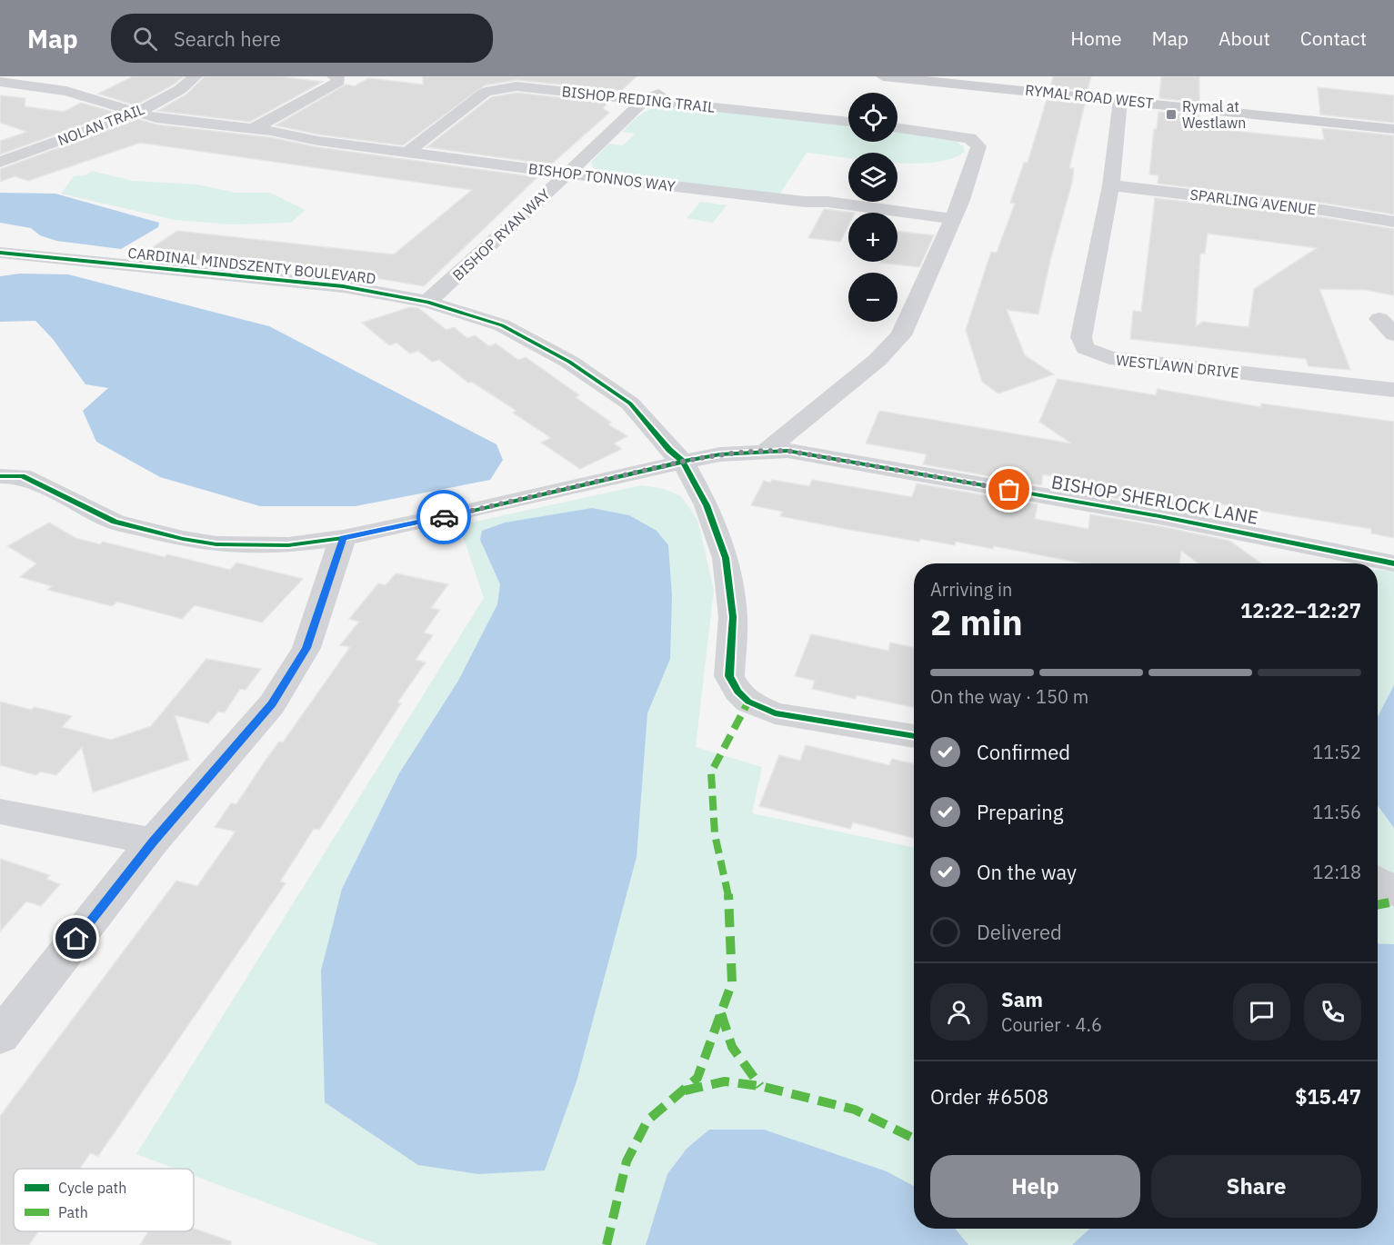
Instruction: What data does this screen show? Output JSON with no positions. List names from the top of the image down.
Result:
{
  "streets": {
    "main road": ["RYMAL ROAD WEST"],
    "street": [
      "BISHOP REDING TRAIL",
      "NOLAN TRAIL",
      "BISHOP TONNOS WAY",
      "SPARLING AVENUE",
      "BISHOP RYAN WAY",
      "CARDINAL MINDSZENTY BOULEVARD",
      "WESTLAWN DRIVE",
      "BISHOP SHERLOCK LANE"
    ]
  },
  "crossings": [
    ["RYMAL ROAD WEST", "WESTLAWN DRIVE"],
    ["BISHOP REDING TRAIL", "BISHOP TONNOS WAY"],
    ["BISHOP REDING TRAIL", "BISHOP RYAN WAY"],
    ["NOLAN TRAIL", "BISHOP TONNOS WAY"],
    ["BISHOP TONNOS WAY", "BISHOP RYAN WAY"],
    ["SPARLING AVENUE", "WESTLAWN DRIVE"],
    ["BISHOP RYAN WAY", "CARDINAL MINDSZENTY BOULEVARD"],
    ["CARDINAL MINDSZENTY BOULEVARD", "BISHOP SHERLOCK LANE"]
  ],
  "places": {
    "transit": ["Rymal at Westlawn"]
  },
  "legend": ["Cycle path", "Path"],
  "page": {
    "header": "Map",
    "search": "Search here",
    "nav": [
      "Home",
      "Map",
      "About",
      "Contact"
    ],
    "map_buttons": ["+", "−"],
    "heading": ["2 min", "Arriving in", "12:22–12:27"],
    "panel": [
      "Sam",
      "Courier · 4.6",
      "Order #6508",
      "$15.47"
    ],
    "bar": "On the way · 150 m",
    "list": [
      ["Confirmed", "11:52"],
      ["Preparing", "11:56"],
      ["On the way", "12:18"],
      "Delivered"
    ],
    "buttons": ["Help", "Share"]
  }
}
